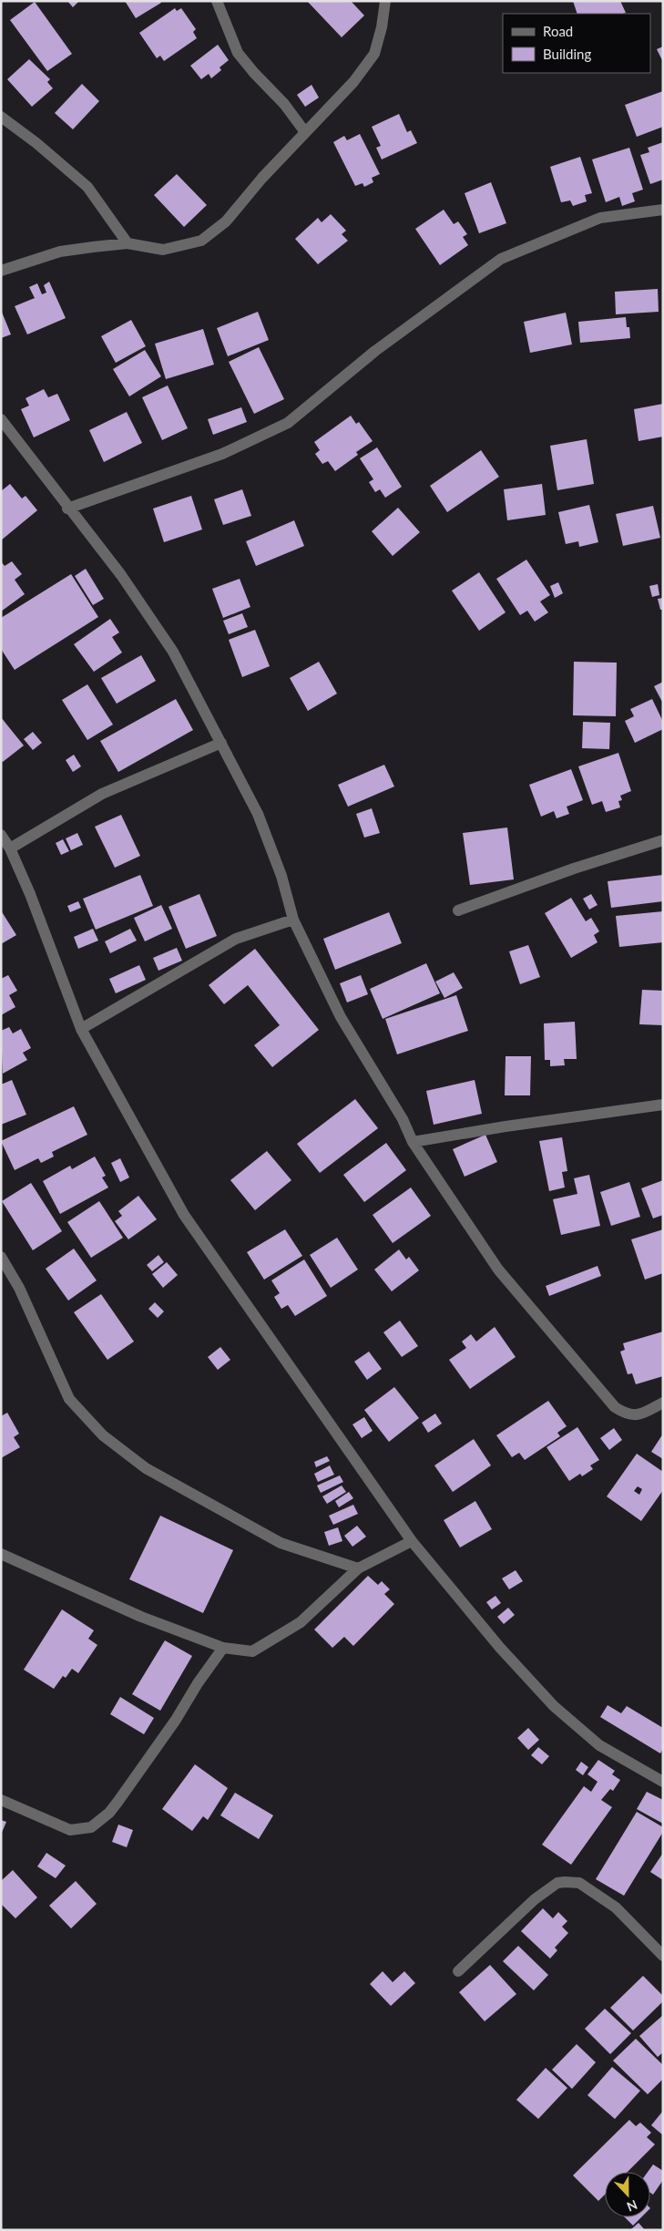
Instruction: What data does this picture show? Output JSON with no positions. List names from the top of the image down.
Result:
{
  "legend": ["Road", "Building"],
  "north": "bottom"
}
